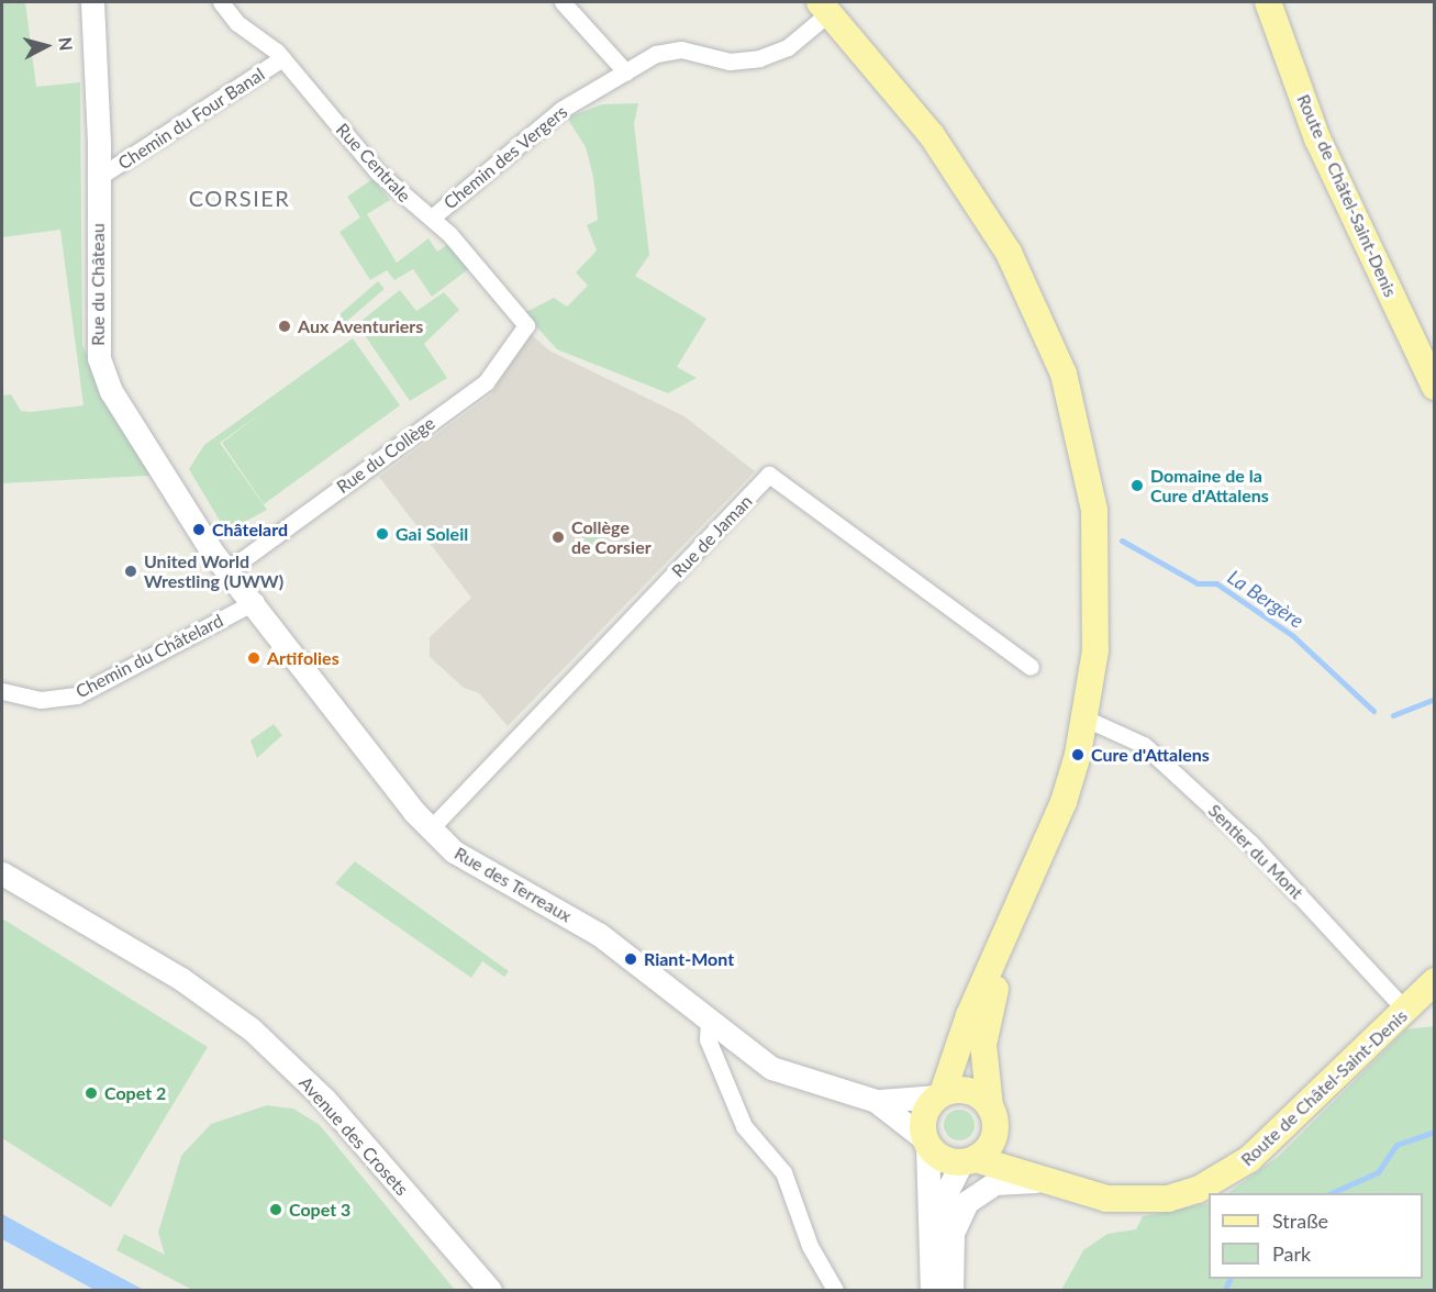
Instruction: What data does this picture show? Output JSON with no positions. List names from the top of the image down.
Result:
{
  "streets": {
    "main road": ["Route de Châtel-Saint-Denis"],
    "street": [
      "Chemin du Four Banal",
      "Chemin des Vergers",
      "Rue Centrale",
      "Rue du Château",
      "Rue du Collège",
      "Rue de Jaman",
      "Chemin du Châtelard",
      "Sentier du Mont",
      "Rue des Terreaux",
      "Avenue des Crosets"
    ]
  },
  "crossings": [
    ["Chemin du Four Banal", "Rue Centrale"],
    ["Chemin du Four Banal", "Rue du Château"],
    ["Chemin des Vergers", "Rue Centrale"],
    ["Rue Centrale", "Rue du Collège"],
    ["Route de Châtel-Saint-Denis", "Sentier du Mont"],
    ["Route de Châtel-Saint-Denis", "Rue des Terreaux"],
    ["Rue du Château", "Rue du Collège"],
    ["Rue du Château", "Rue des Terreaux"],
    ["Rue du Collège", "Rue des Terreaux"],
    ["Rue de Jaman", "Rue des Terreaux"],
    ["Chemin du Châtelard", "Rue des Terreaux"]
  ],
  "districts": ["CORSIER"],
  "water": ["La Bergère"],
  "places": [
    "Aux Aventuriers",
    "Domaine de la Cure d'Attalens",
    "Châtelard",
    "Gai Soleil",
    "Collège de Corsier",
    "United World Wrestling (UWW)",
    "Artifolies",
    "Cure d'Attalens",
    "Riant-Mont",
    "Copet 2",
    "Copet 3"
  ],
  "legend": ["Straße", "Park"],
  "north": "right"
}
